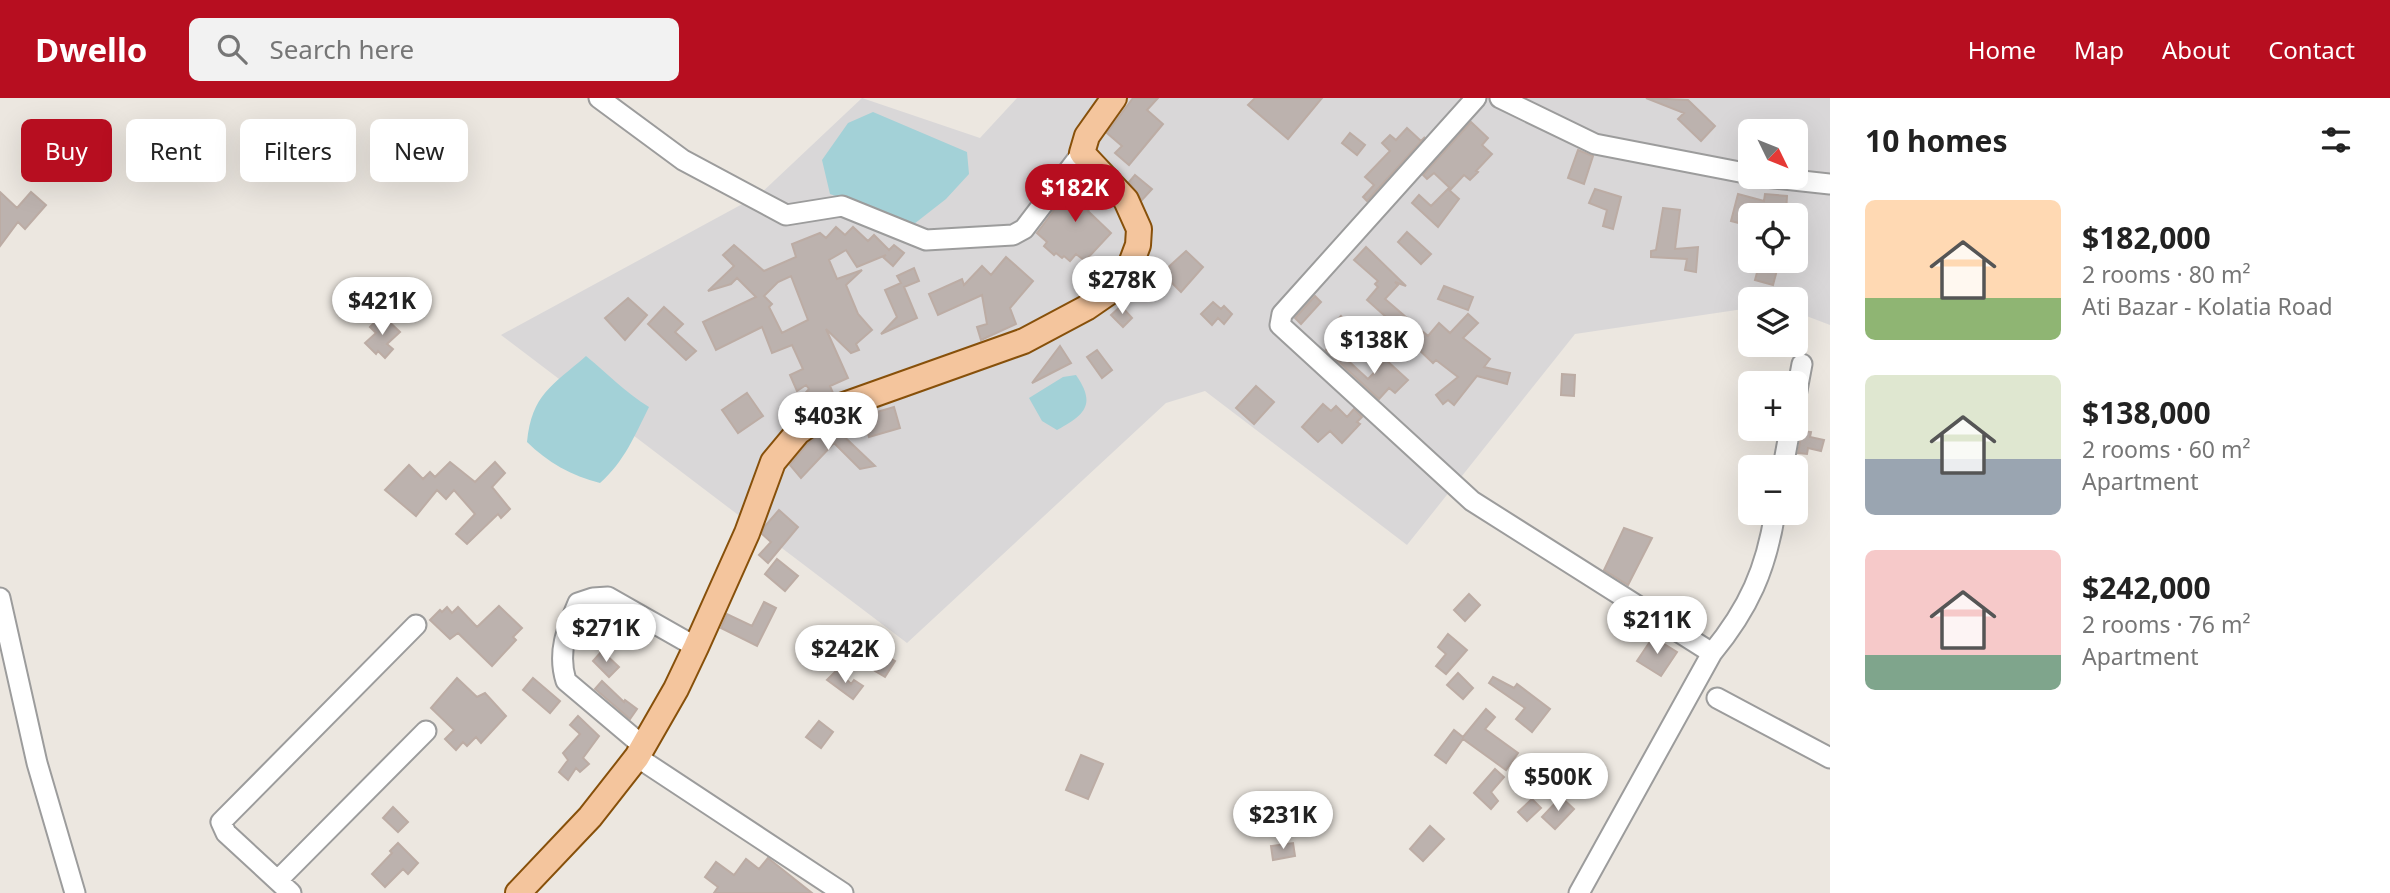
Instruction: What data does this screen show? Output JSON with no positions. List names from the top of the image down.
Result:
{
  "north": "bottom right",
  "page": {
    "header": "Dwello",
    "search": "Search here",
    "nav": [
      "Home",
      "Map",
      "About",
      "Contact"
    ],
    "heading": "10 homes",
    "map_buttons": ["+", "−"],
    "chip": [
      "Buy",
      "Rent",
      "Filters",
      "New"
    ],
    "price": [
      "$182K",
      "$278K",
      "$421K",
      "$138K",
      "$403K",
      "$211K",
      "$271K",
      "$242K",
      "$500K",
      "$231K"
    ],
    "list": [
      {
        "name": "$182,000",
        "note": "2 rooms · 80 m² · Ati Bazar - Kolatia Road"
      },
      {
        "name": "$138,000",
        "note": "2 rooms · 60 m² · Apartment"
      },
      {
        "name": "$242,000",
        "note": "2 rooms · 76 m² · Apartment"
      }
    ]
  }
}
